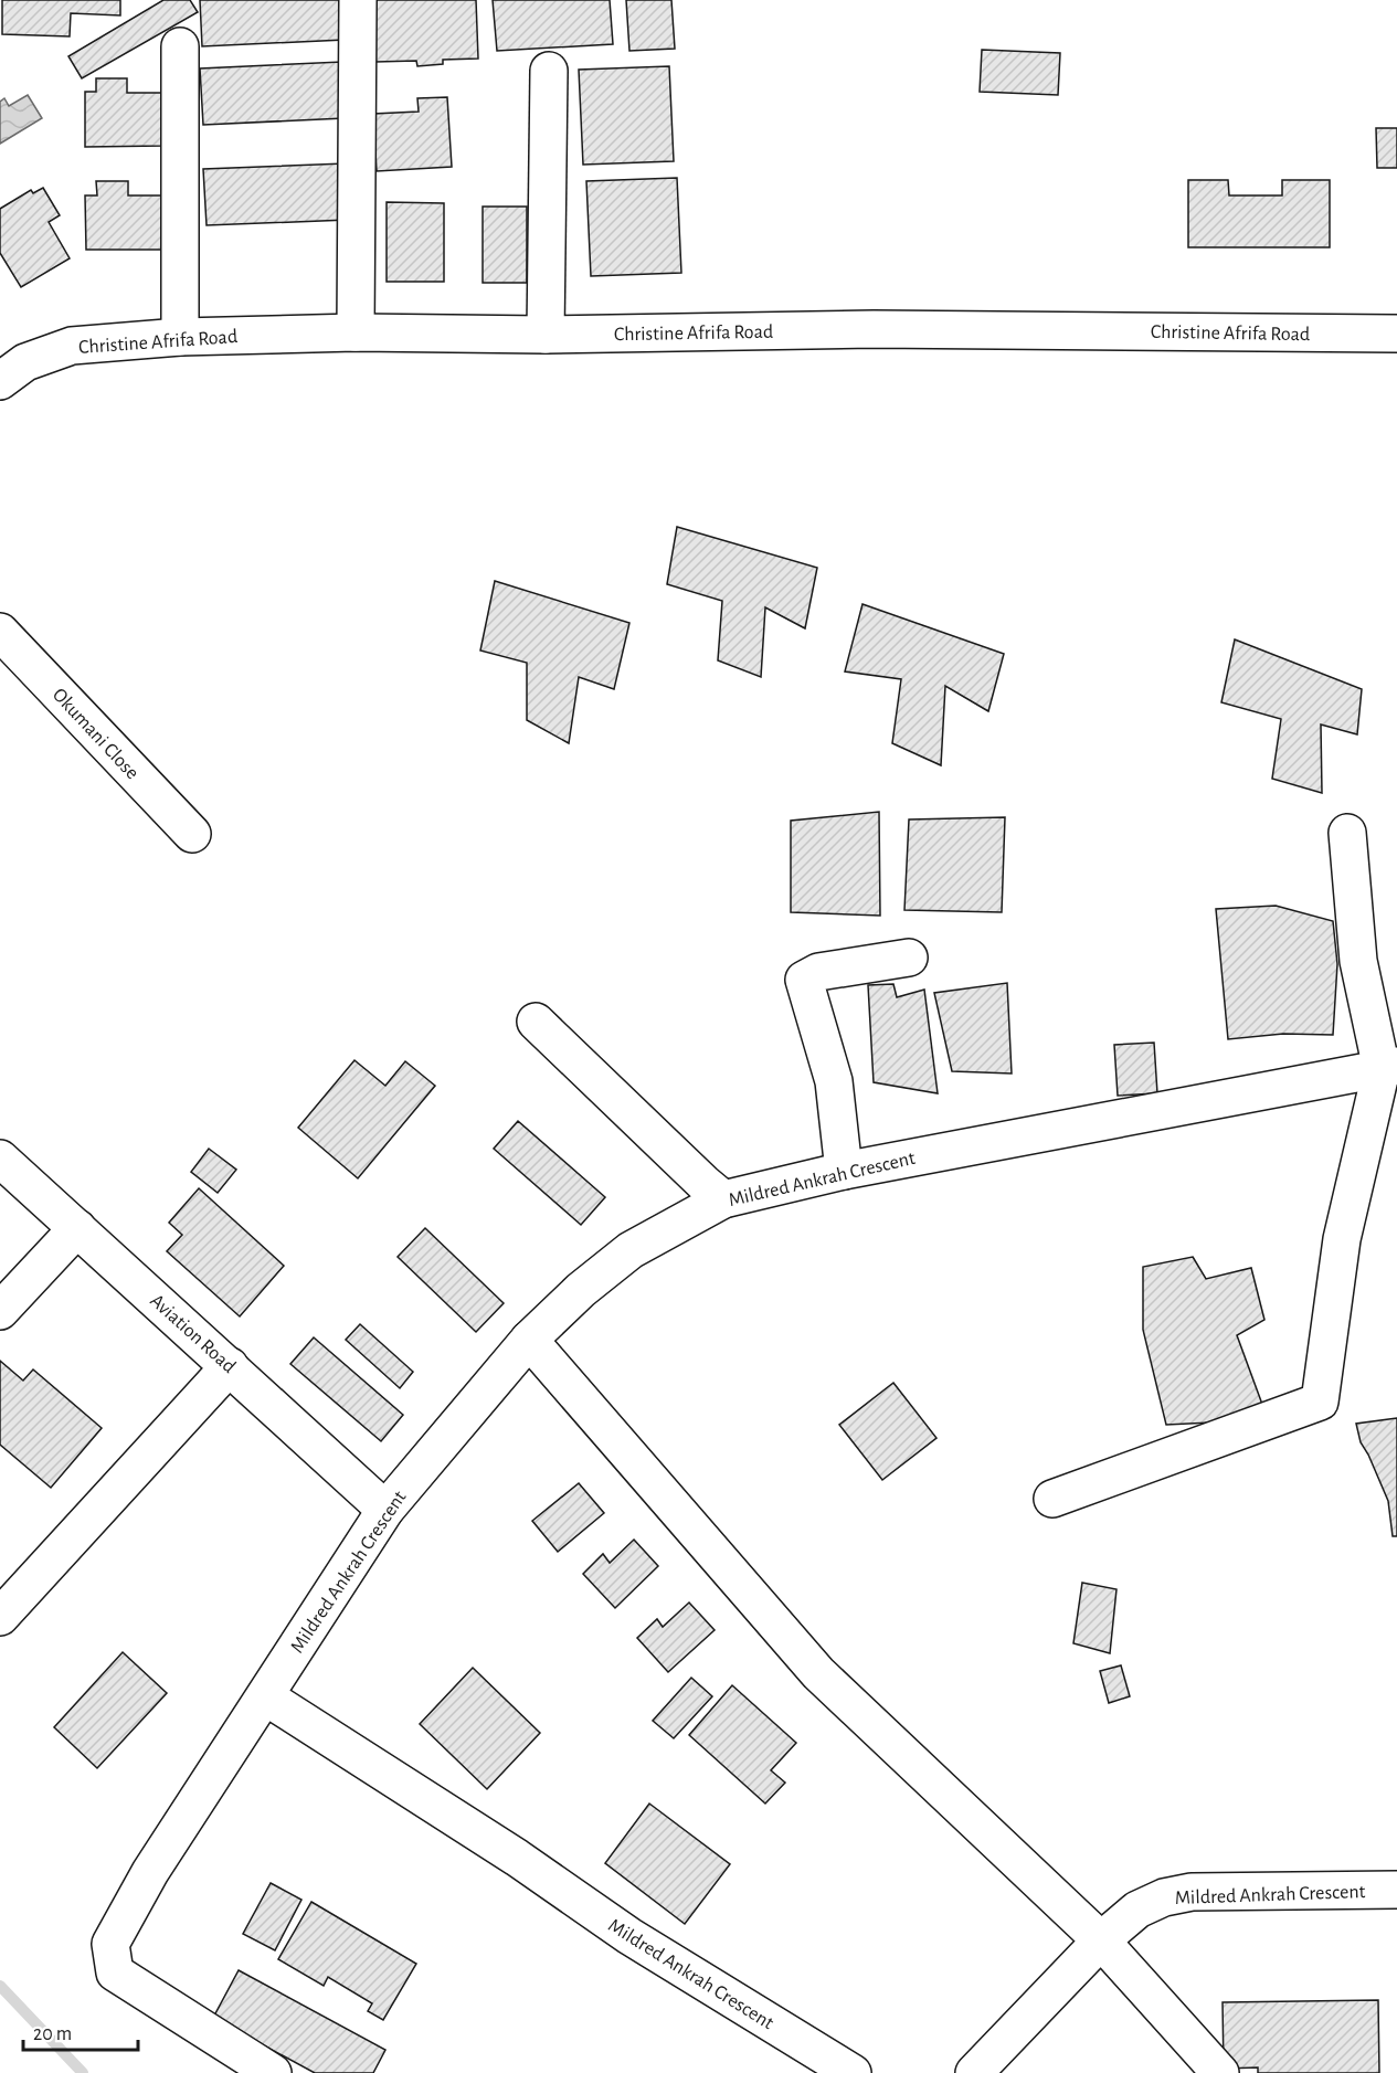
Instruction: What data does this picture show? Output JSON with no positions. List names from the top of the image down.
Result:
{
  "streets": {
    "street": [
      "Christine Afrifa Road",
      "Okumani Close",
      "Mildred Ankrah Crescent",
      "Aviation Road"
    ]
  },
  "crossings": [
    ["Mildred Ankrah Crescent", "Aviation Road"]
  ],
  "scale_bar": "20 m"
}
